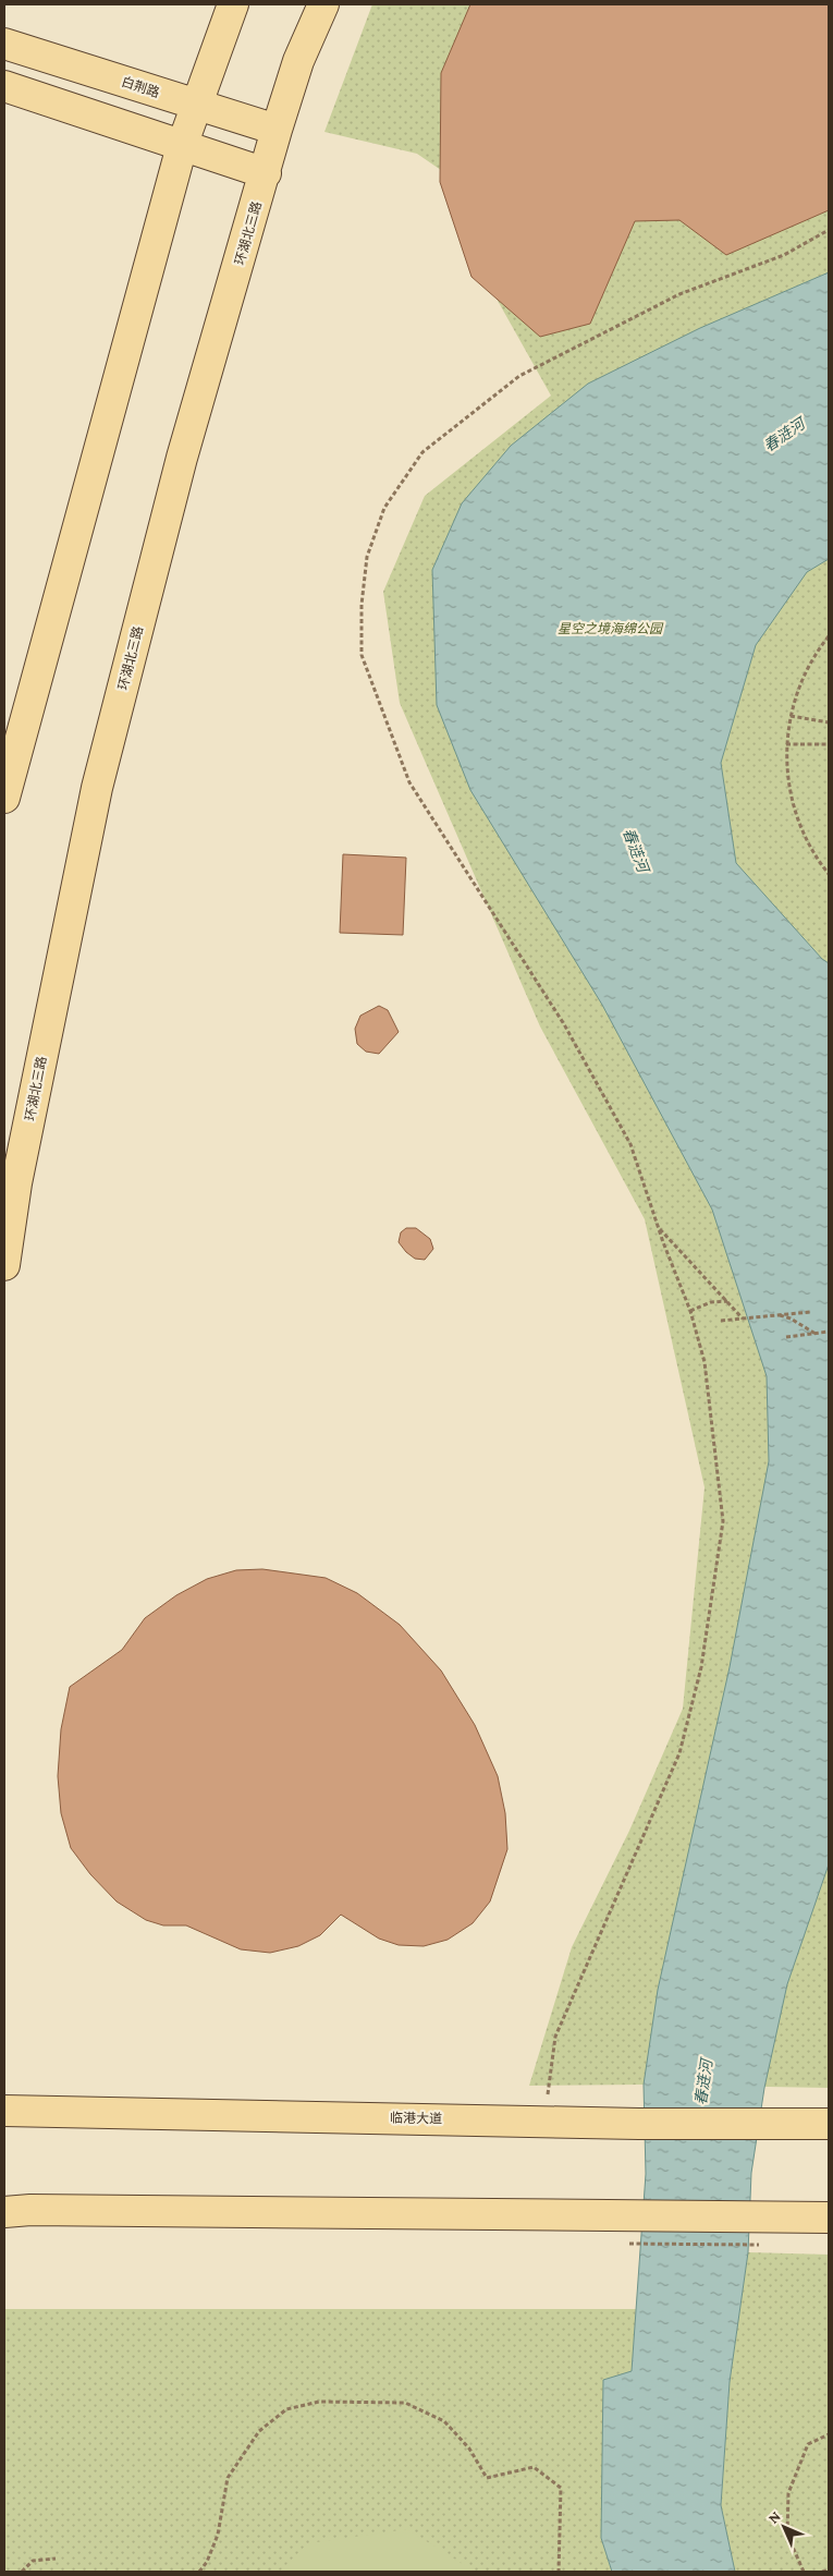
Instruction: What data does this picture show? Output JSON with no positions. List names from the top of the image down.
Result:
{
  "streets": {
    "main road": ["白荆路", "环湖北三路", "临港大道"]
  },
  "crossings": [
    ["白荆路", "环湖北三路"]
  ],
  "water": ["春涟河"],
  "parks": ["星空之境海绵公园"],
  "north": "top left"
}
